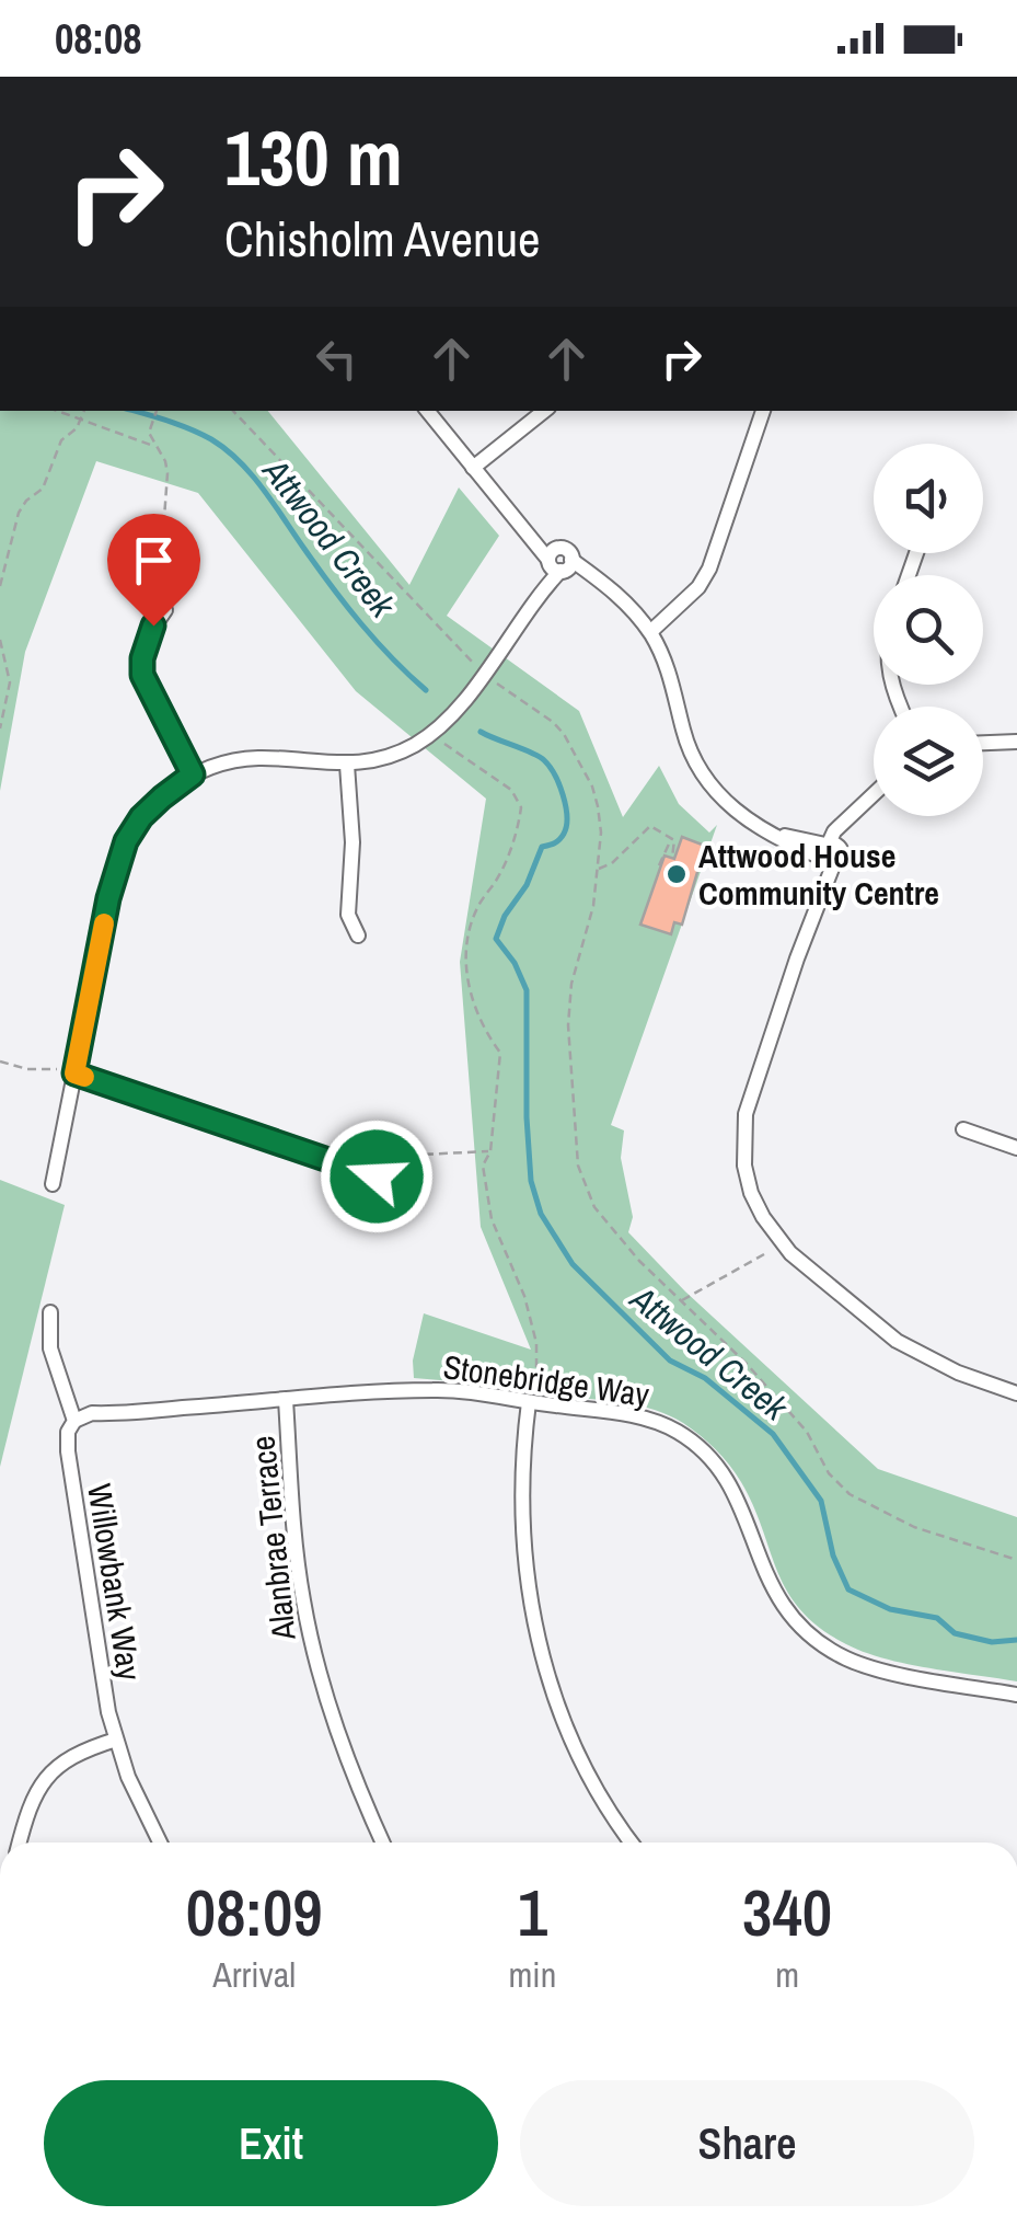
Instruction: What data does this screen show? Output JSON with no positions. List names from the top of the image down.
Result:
{
  "streets": {
    "street": ["Stonebridge Way", "Alanbrae Terrace", "Willowbank Way"]
  },
  "crossings": [
    ["Stonebridge Way", "Alanbrae Terrace"],
    ["Stonebridge Way", "Willowbank Way"]
  ],
  "water": ["Attwood Creek"],
  "places": ["Attwood House Community Centre"],
  "page": {
    "status": "08:08",
    "turn": ["130 m", "Chisholm Avenue"],
    "eta": [
      "08:09",
      "Arrival",
      "1",
      "min",
      "340",
      "m"
    ],
    "buttons": ["Exit", "Share"]
  }
}
